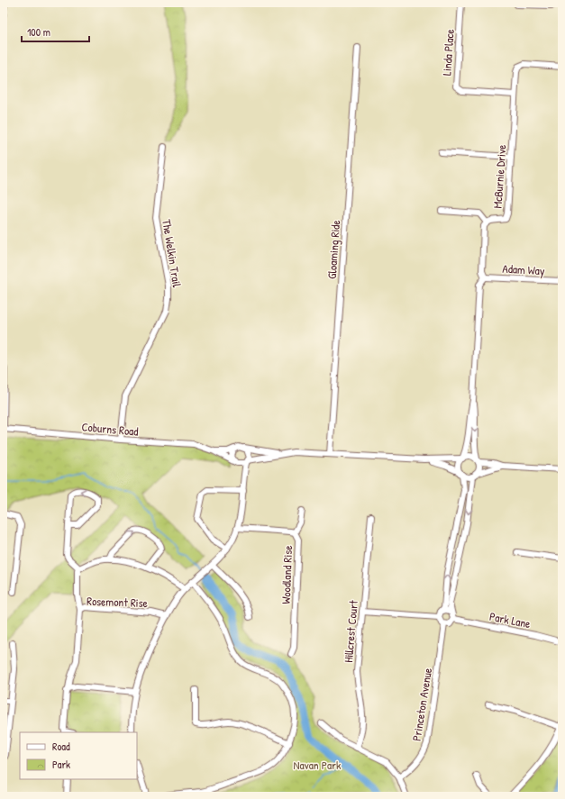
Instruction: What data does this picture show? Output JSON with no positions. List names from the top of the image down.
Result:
{
  "streets": {
    "street": [
      "Linda Place",
      "McBurnie Drive",
      "Gloaming Ride",
      "The Welkin Trail",
      "Adam Way",
      "Coburns Road",
      "Woodland Rise",
      "Rosemont Rise",
      "Park Lane",
      "Hillcrest Court",
      "Princeton Avenue"
    ]
  },
  "crossings": [
    ["Linda Place", "McBurnie Drive"],
    ["McBurnie Drive", "Adam Way"],
    ["The Welkin Trail", "Coburns Road"],
    ["Park Lane", "Princeton Avenue"]
  ],
  "parks": ["Navan Park"],
  "legend": ["Road", "Park"],
  "scale_bar": "100 m"
}
